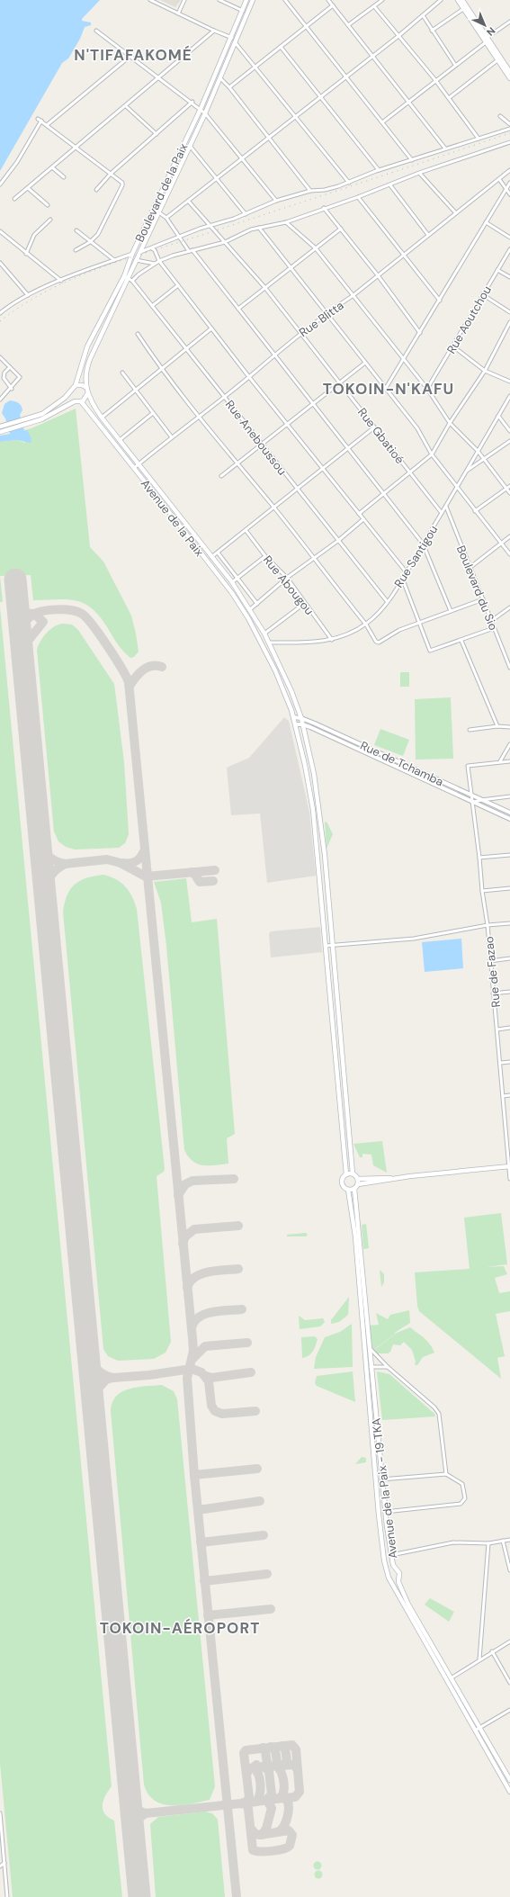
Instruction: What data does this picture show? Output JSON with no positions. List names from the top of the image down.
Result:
{
  "streets": {
    "main road": ["Boulevard de la Paix", "Avenue de la Paix", "Avenue de la Paix - 19 TKA"],
    "street": [
      "Rue Blitta",
      "Rue Aoutchou",
      "Rue Gbatioé",
      "Rue Aneboussou",
      "Rue Santigou",
      "Rue Abougou",
      "Boulevard du Sio",
      "Rue de Tchamba",
      "Rue de Fazao"
    ]
  },
  "crossings": [
    ["Boulevard de la Paix", "Rue Aneboussou"],
    ["Boulevard de la Paix", "Avenue de la Paix"],
    ["Rue Blitta", "Rue Gbatioé"],
    ["Rue Blitta", "Rue Aneboussou"],
    ["Rue Blitta", "Avenue de la Paix"],
    ["Rue Gbatioé", "Rue Santigou"],
    ["Rue Aneboussou", "Rue Santigou"],
    ["Avenue de la Paix", "Rue de Tchamba"],
    ["Avenue de la Paix", "Avenue de la Paix - 19 TKA"],
    ["Rue Santigou", "Rue Abougou"],
    ["Rue Santigou", "Boulevard du Sio"],
    ["Rue de Tchamba", "Rue de Fazao"]
  ],
  "districts": ["N'TIFAFAKOMÉ", "TOKOIN-N'KAFU", "TOKOIN-AÉROPORT"],
  "north": "bottom right"
}
